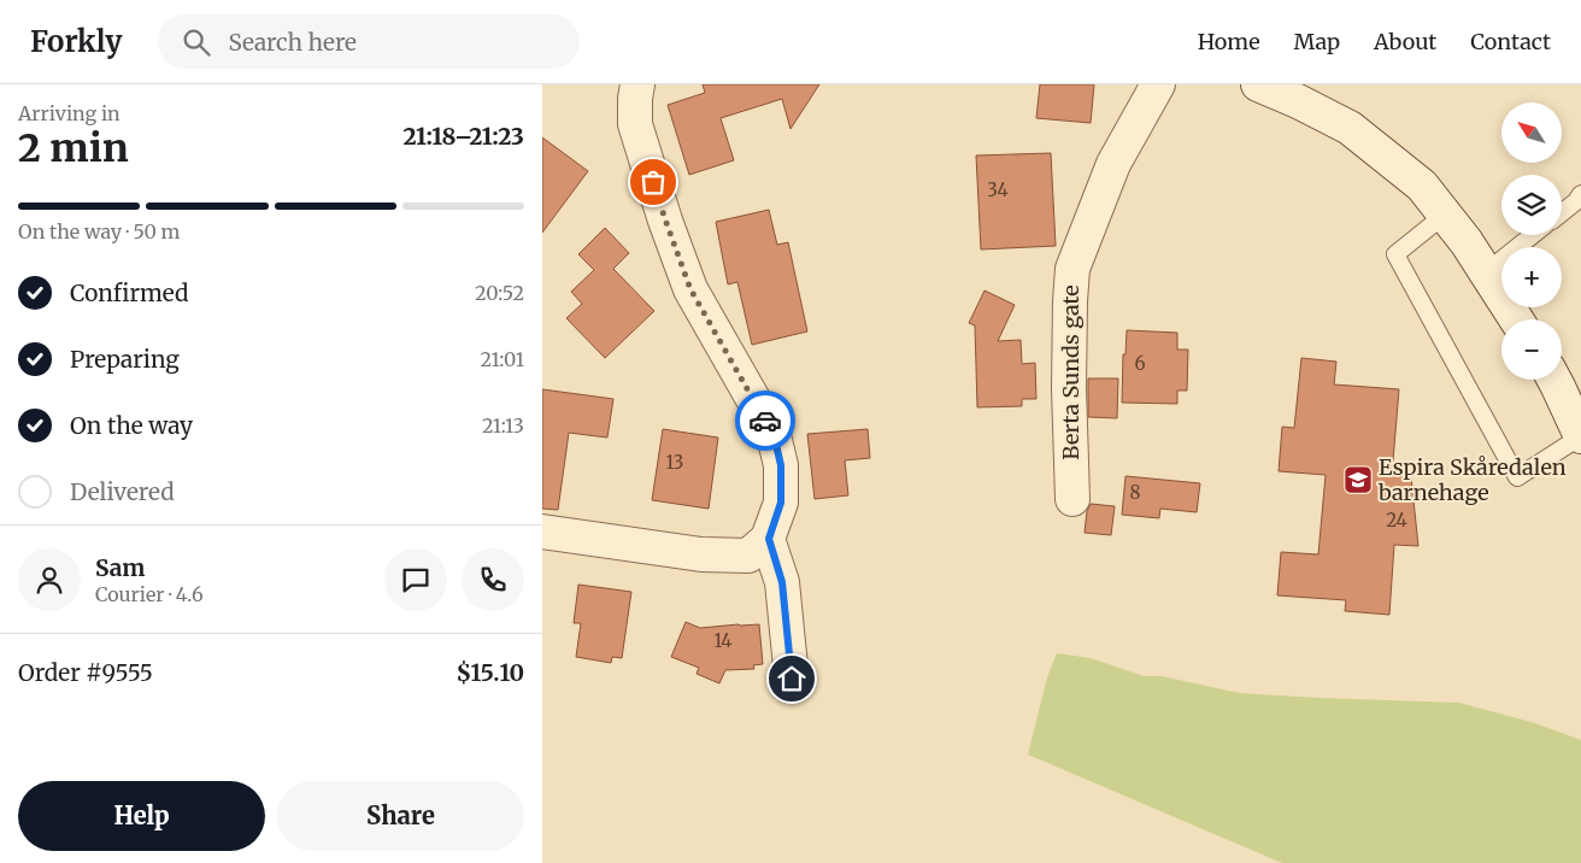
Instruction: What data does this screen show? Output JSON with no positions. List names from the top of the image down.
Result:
{
  "streets": {
    "street": ["Berta Sunds gate"]
  },
  "places": {
    "school or university": ["Espira Skåredalen barnehage"]
  },
  "house_numbers": [
    "34",
    "6",
    "13",
    "8",
    "24",
    "14"
  ],
  "north": "top left",
  "page": {
    "header": "Forkly",
    "search": "Search here",
    "nav": [
      "Home",
      "Map",
      "About",
      "Contact"
    ],
    "heading": ["2 min", "Arriving in", "21:18–21:23"],
    "panel": [
      "Sam",
      "Courier · 4.6",
      "Order #9555",
      "$15.10"
    ],
    "map_buttons": ["+", "−"],
    "bar": "On the way · 50 m",
    "list": [
      ["Confirmed", "20:52"],
      ["Preparing", "21:01"],
      ["On the way", "21:13"],
      "Delivered"
    ],
    "buttons": ["Help", "Share"]
  }
}
